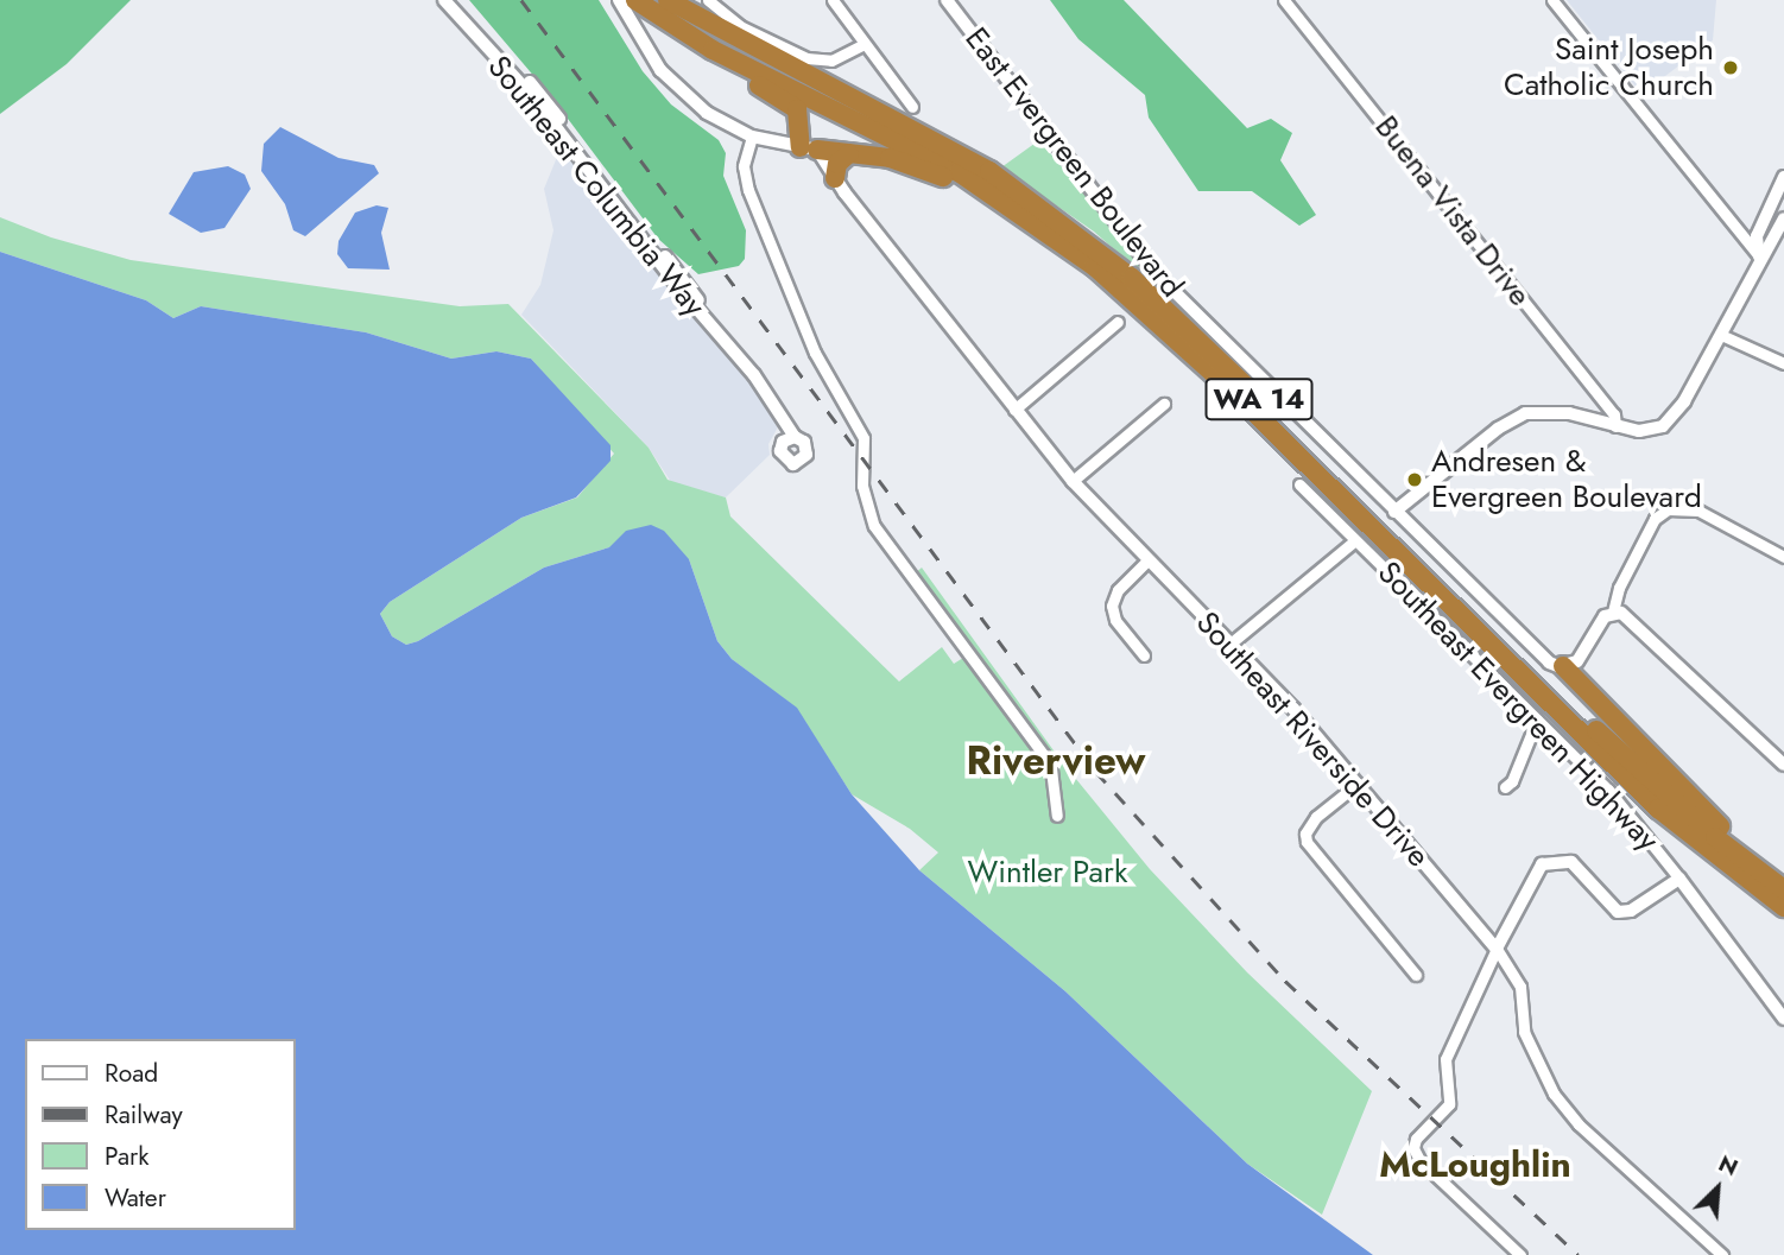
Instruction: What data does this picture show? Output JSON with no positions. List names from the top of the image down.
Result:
{
  "streets": {
    "highway": ["WA 14"],
    "street": [
      "East Evergreen Boulevard",
      "Southeast Columbia Way",
      "Buena Vista Drive",
      "Southeast Evergreen Highway",
      "Southeast Riverside Drive"
    ]
  },
  "districts": ["Riverview", "McLoughlin"],
  "parks": ["Wintler Park"],
  "places": ["Saint Joseph Catholic Church", "Andresen & Evergreen Boulevard"],
  "legend": [
    "Road",
    "Railway",
    "Park",
    "Water"
  ],
  "north": "top right"
}
